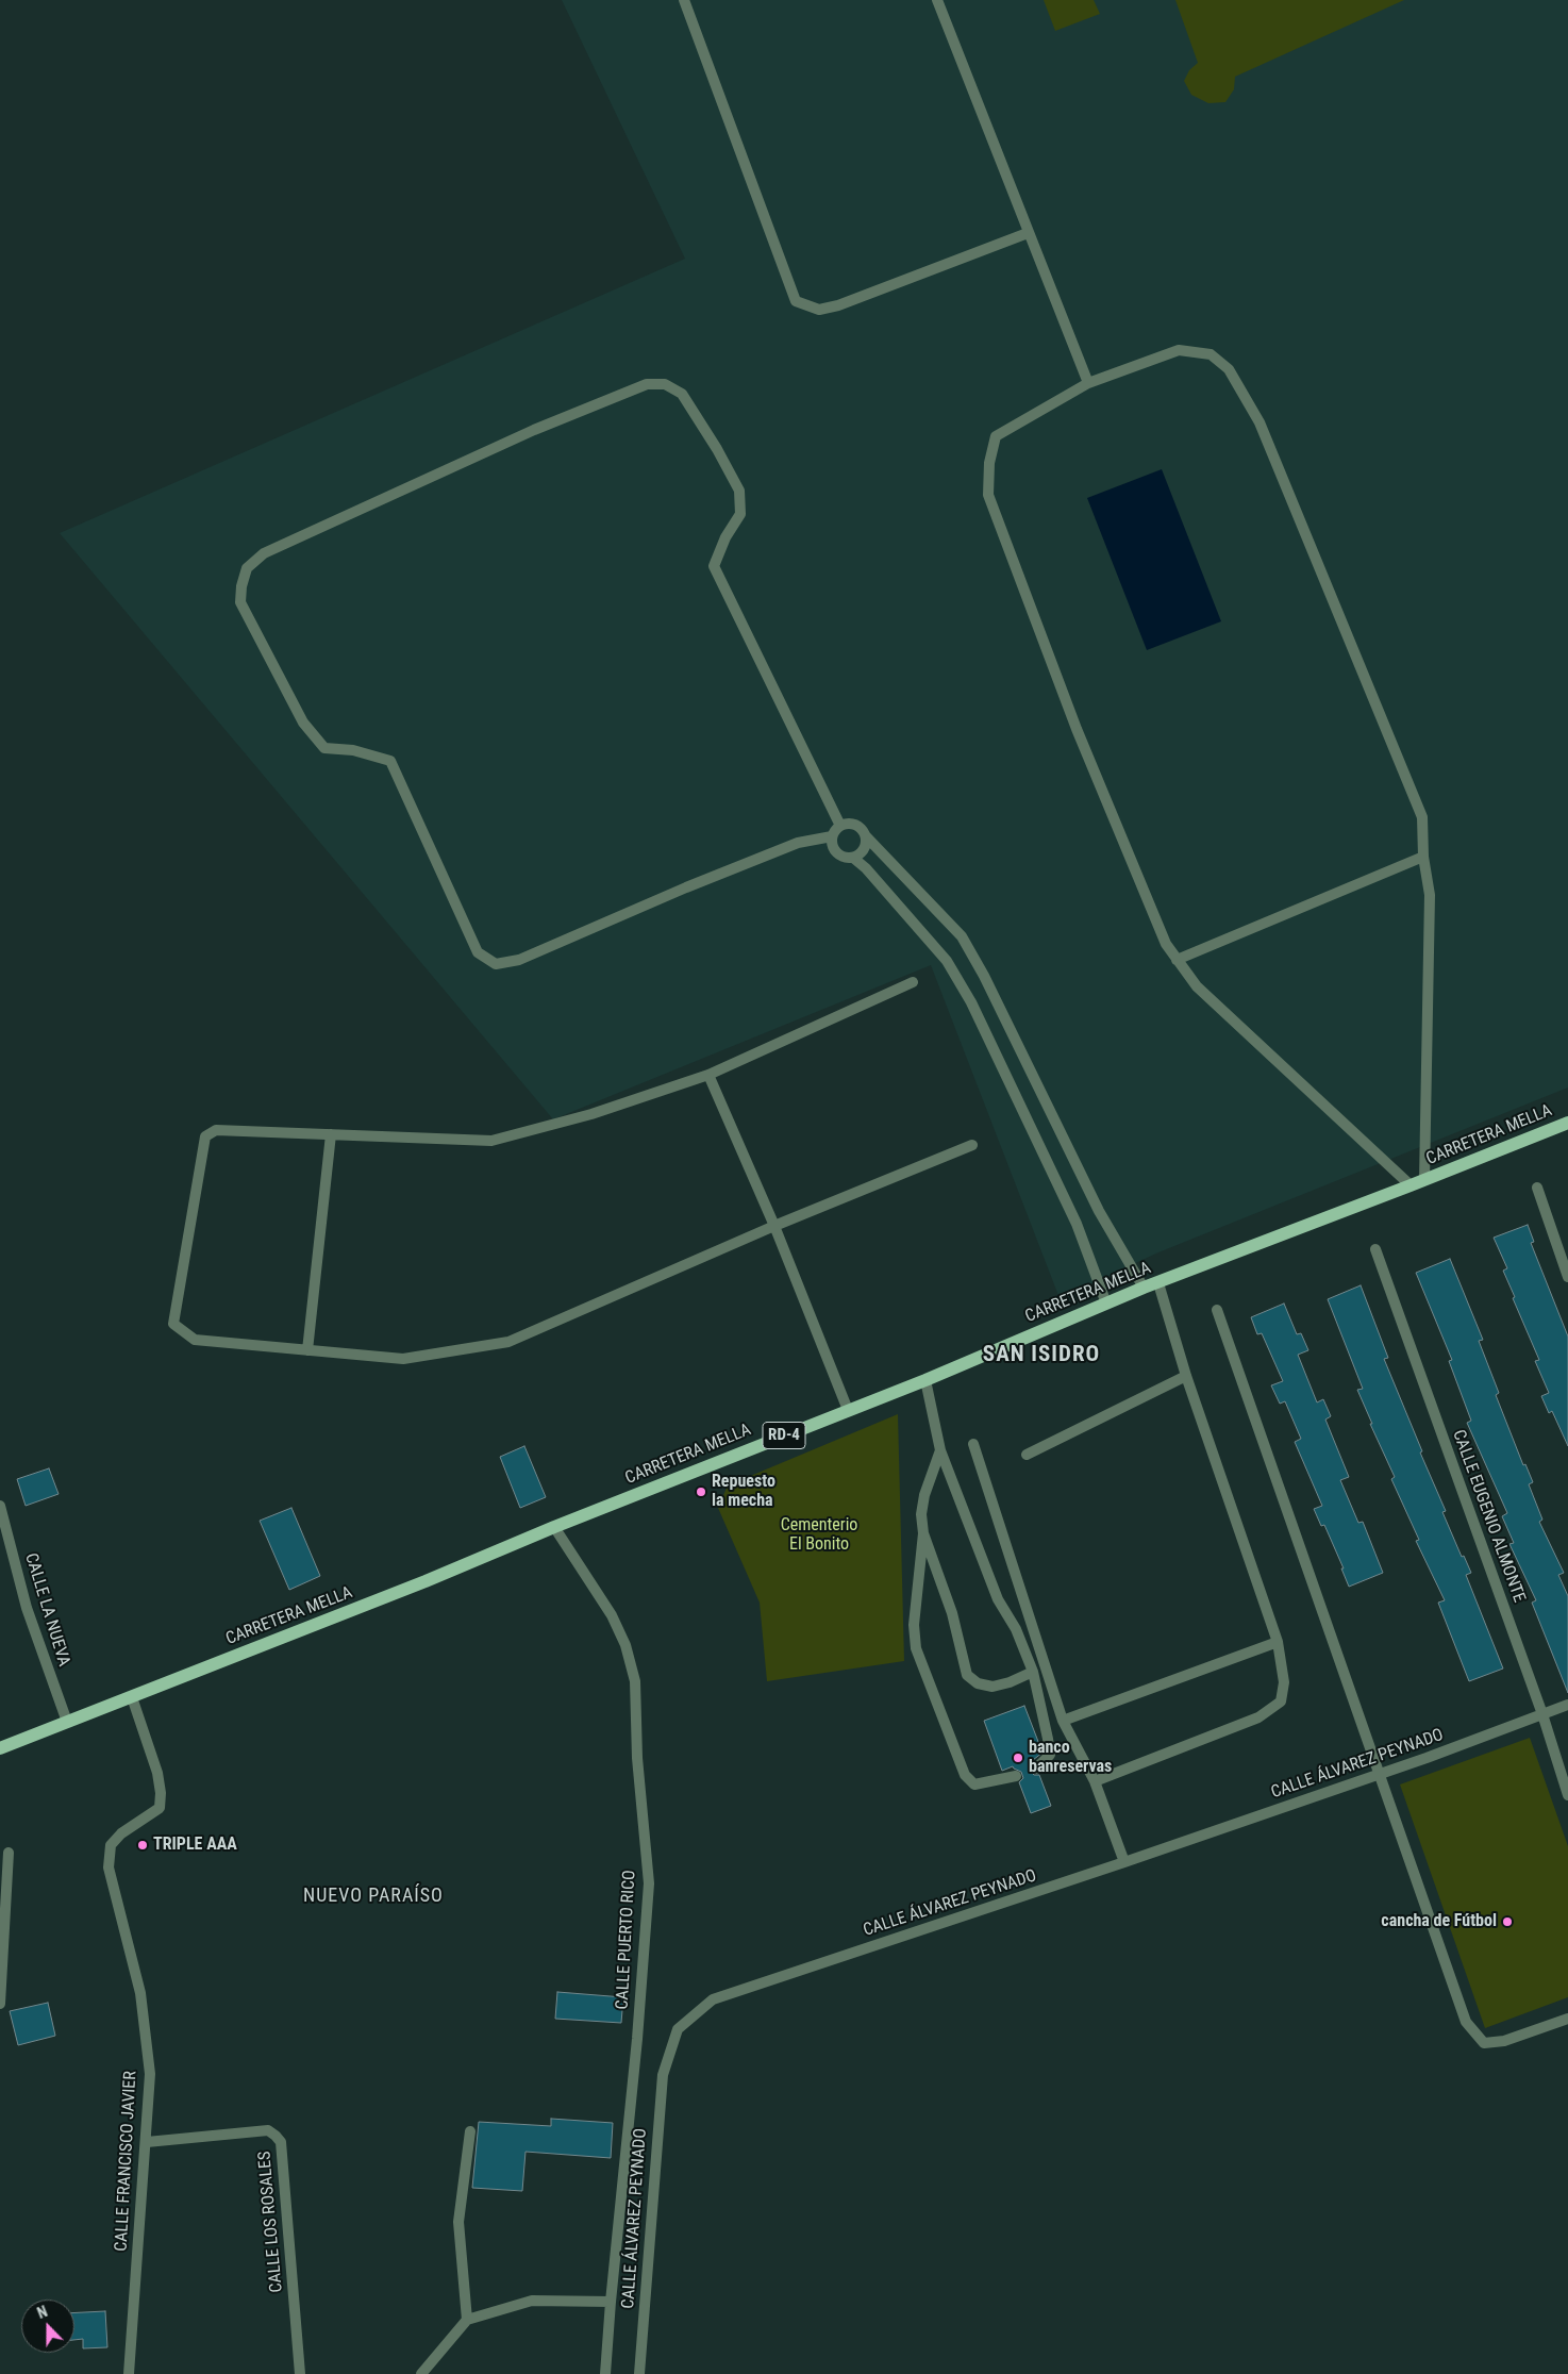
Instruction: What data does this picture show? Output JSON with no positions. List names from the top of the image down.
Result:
{
  "streets": {
    "main road": ["CARRETERA MELLA", "RD-4"],
    "street": [
      "CALLE EUGENIO ALMONTE",
      "CALLE LA NUEVA",
      "CALLE ÁLVAREZ PEYNADO",
      "CALLE PUERTO RICO",
      "CALLE FRANCISCO JAVIER",
      "CALLE LOS ROSALES"
    ]
  },
  "crossings": [
    ["CARRETERA MELLA", "CALLE LA NUEVA"],
    ["CARRETERA MELLA", "CALLE PUERTO RICO"],
    ["CARRETERA MELLA", "CALLE FRANCISCO JAVIER"],
    ["CALLE EUGENIO ALMONTE", "CALLE ÁLVAREZ PEYNADO"],
    ["CALLE FRANCISCO JAVIER", "CALLE LOS ROSALES"]
  ],
  "districts": ["SAN ISIDRO", "NUEVO PARAÍSO"],
  "parks": ["Cementerio El Bonito"],
  "places": [
    "Repuesto la mecha",
    "banco banreservas",
    "TRIPLE AAA",
    "cancha de Fútbol"
  ],
  "north": "top"
}
